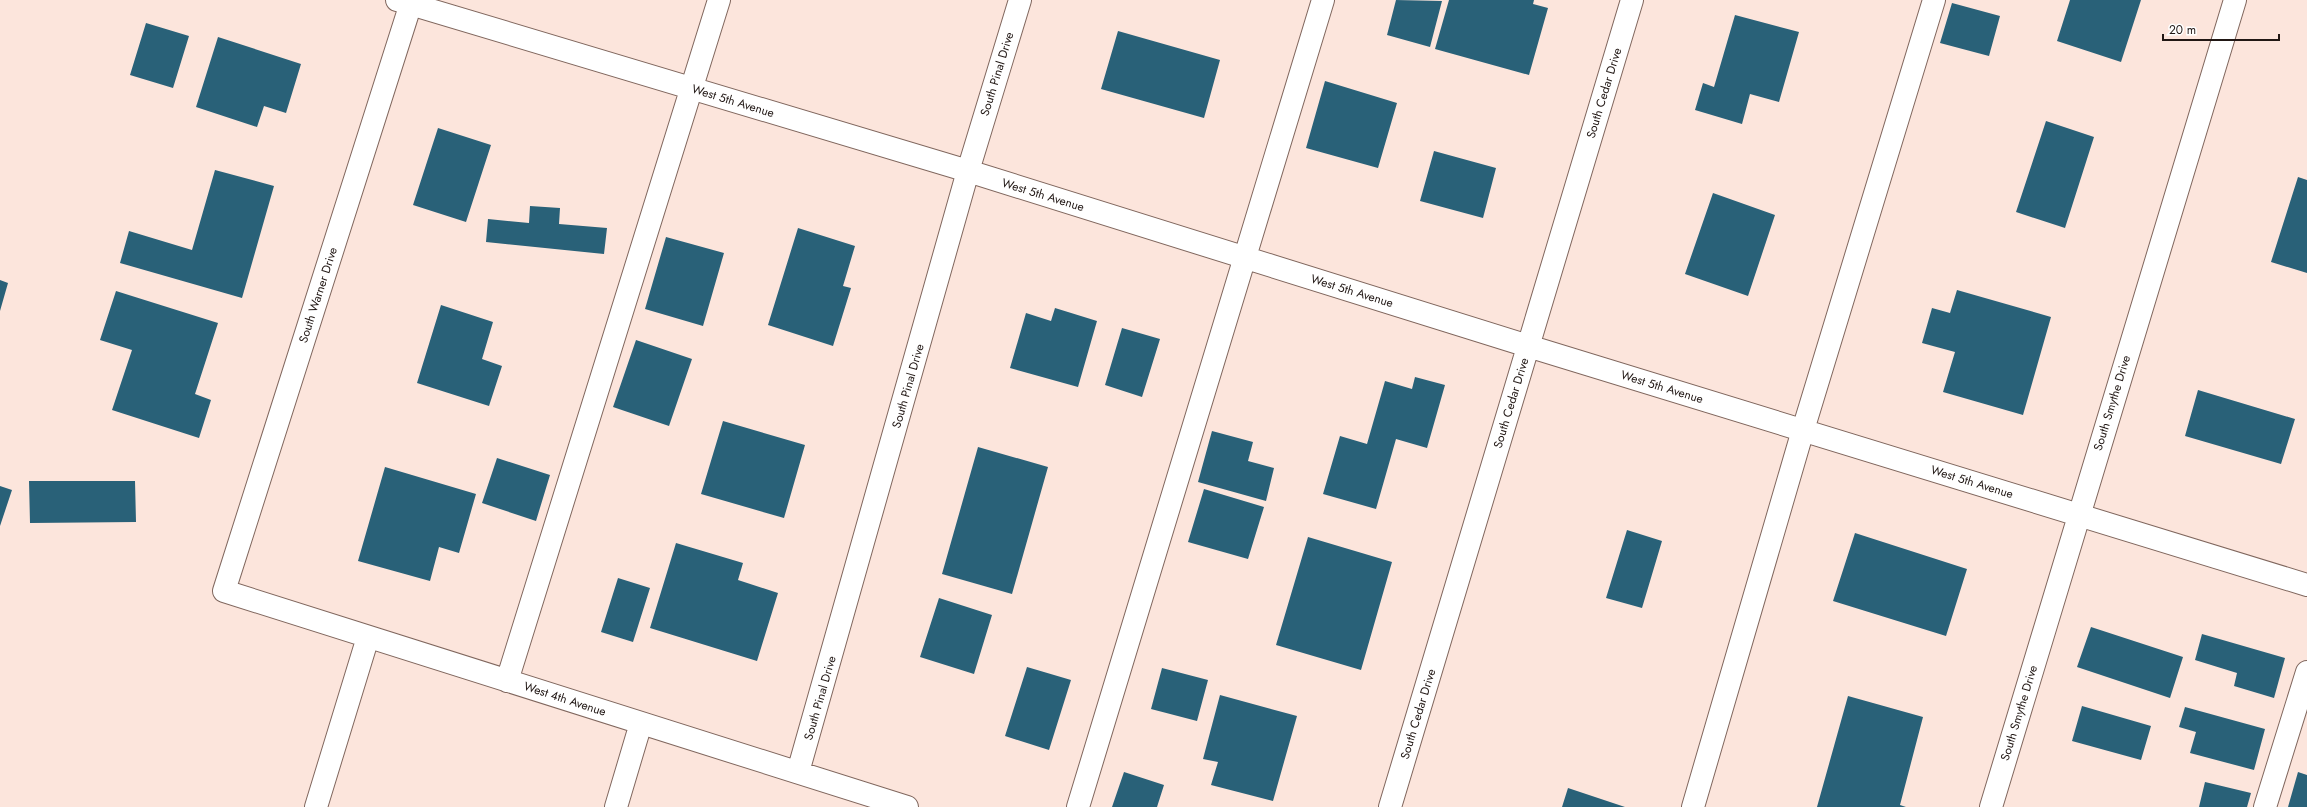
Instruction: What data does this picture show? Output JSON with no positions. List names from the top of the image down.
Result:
{
  "streets": {
    "street": [
      "South Pinal Drive",
      "South Cedar Drive",
      "West 5th Avenue",
      "South Warner Drive",
      "South Smythe Drive",
      "West 4th Avenue"
    ]
  },
  "crossings": [
    ["South Pinal Drive", "West 5th Avenue"],
    ["South Pinal Drive", "West 4th Avenue"],
    ["South Cedar Drive", "West 5th Avenue"],
    ["West 5th Avenue", "South Warner Drive"],
    ["West 5th Avenue", "South Smythe Drive"],
    ["South Warner Drive", "West 4th Avenue"]
  ],
  "scale_bar": "20 m"
}
